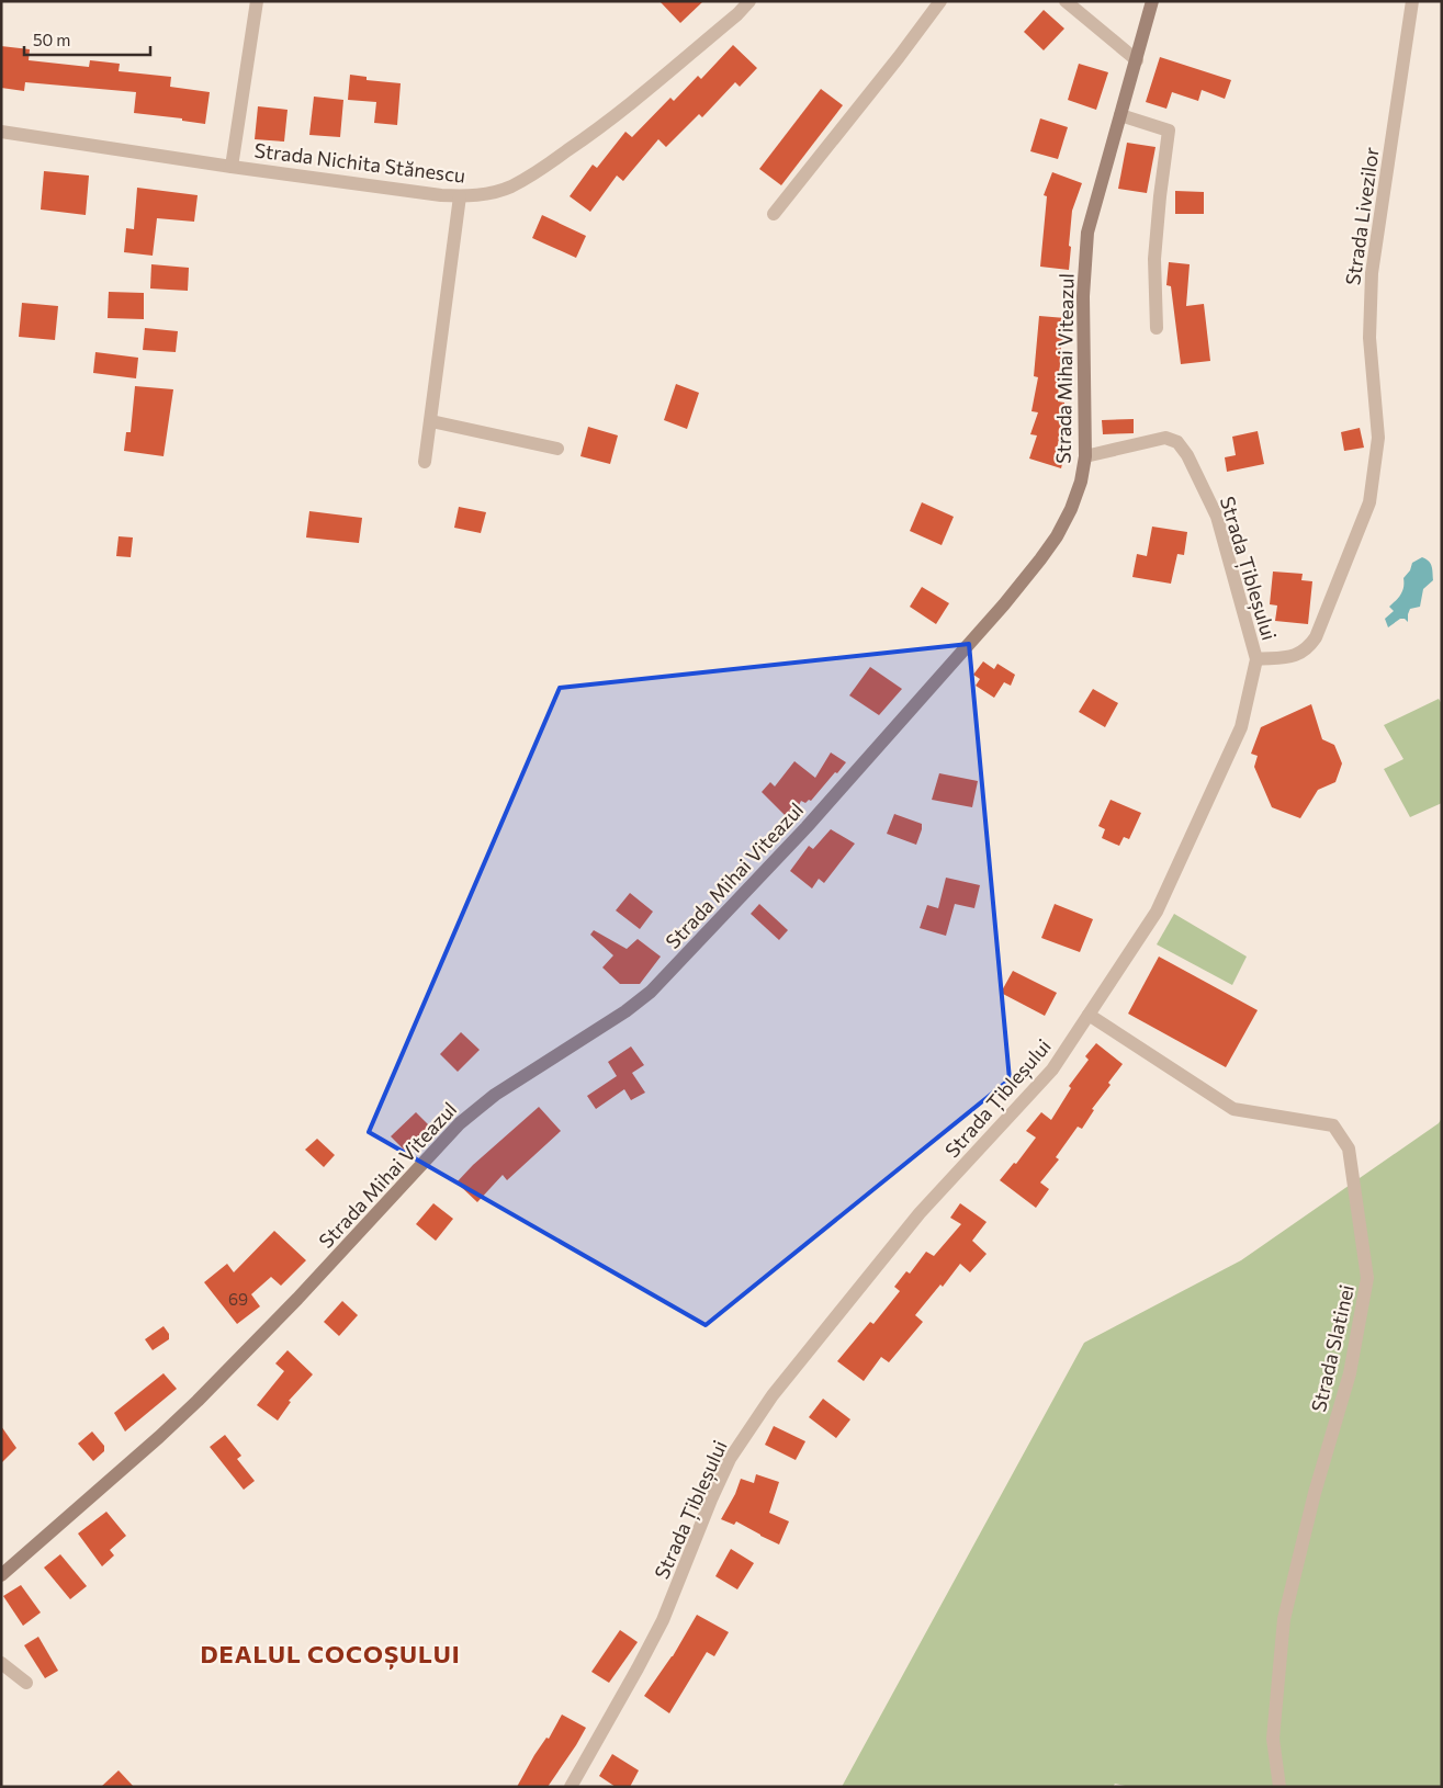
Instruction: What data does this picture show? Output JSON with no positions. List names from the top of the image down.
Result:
{
  "streets": {
    "main road": ["Strada Mihai Viteazul"],
    "street": [
      "Strada Nichita Stănescu",
      "Strada Livezilor",
      "Strada Țibleșului",
      "Strada Slatinei"
    ]
  },
  "crossings": [
    ["Strada Livezilor", "Strada Țibleșului"],
    ["Strada Mihai Viteazul", "Strada Țibleșului"],
    ["Strada Țibleșului", "Strada Slatinei"]
  ],
  "districts": ["DEALUL COCOȘULUI"],
  "house_numbers": ["69"],
  "scale_bar": "50 m"
}
